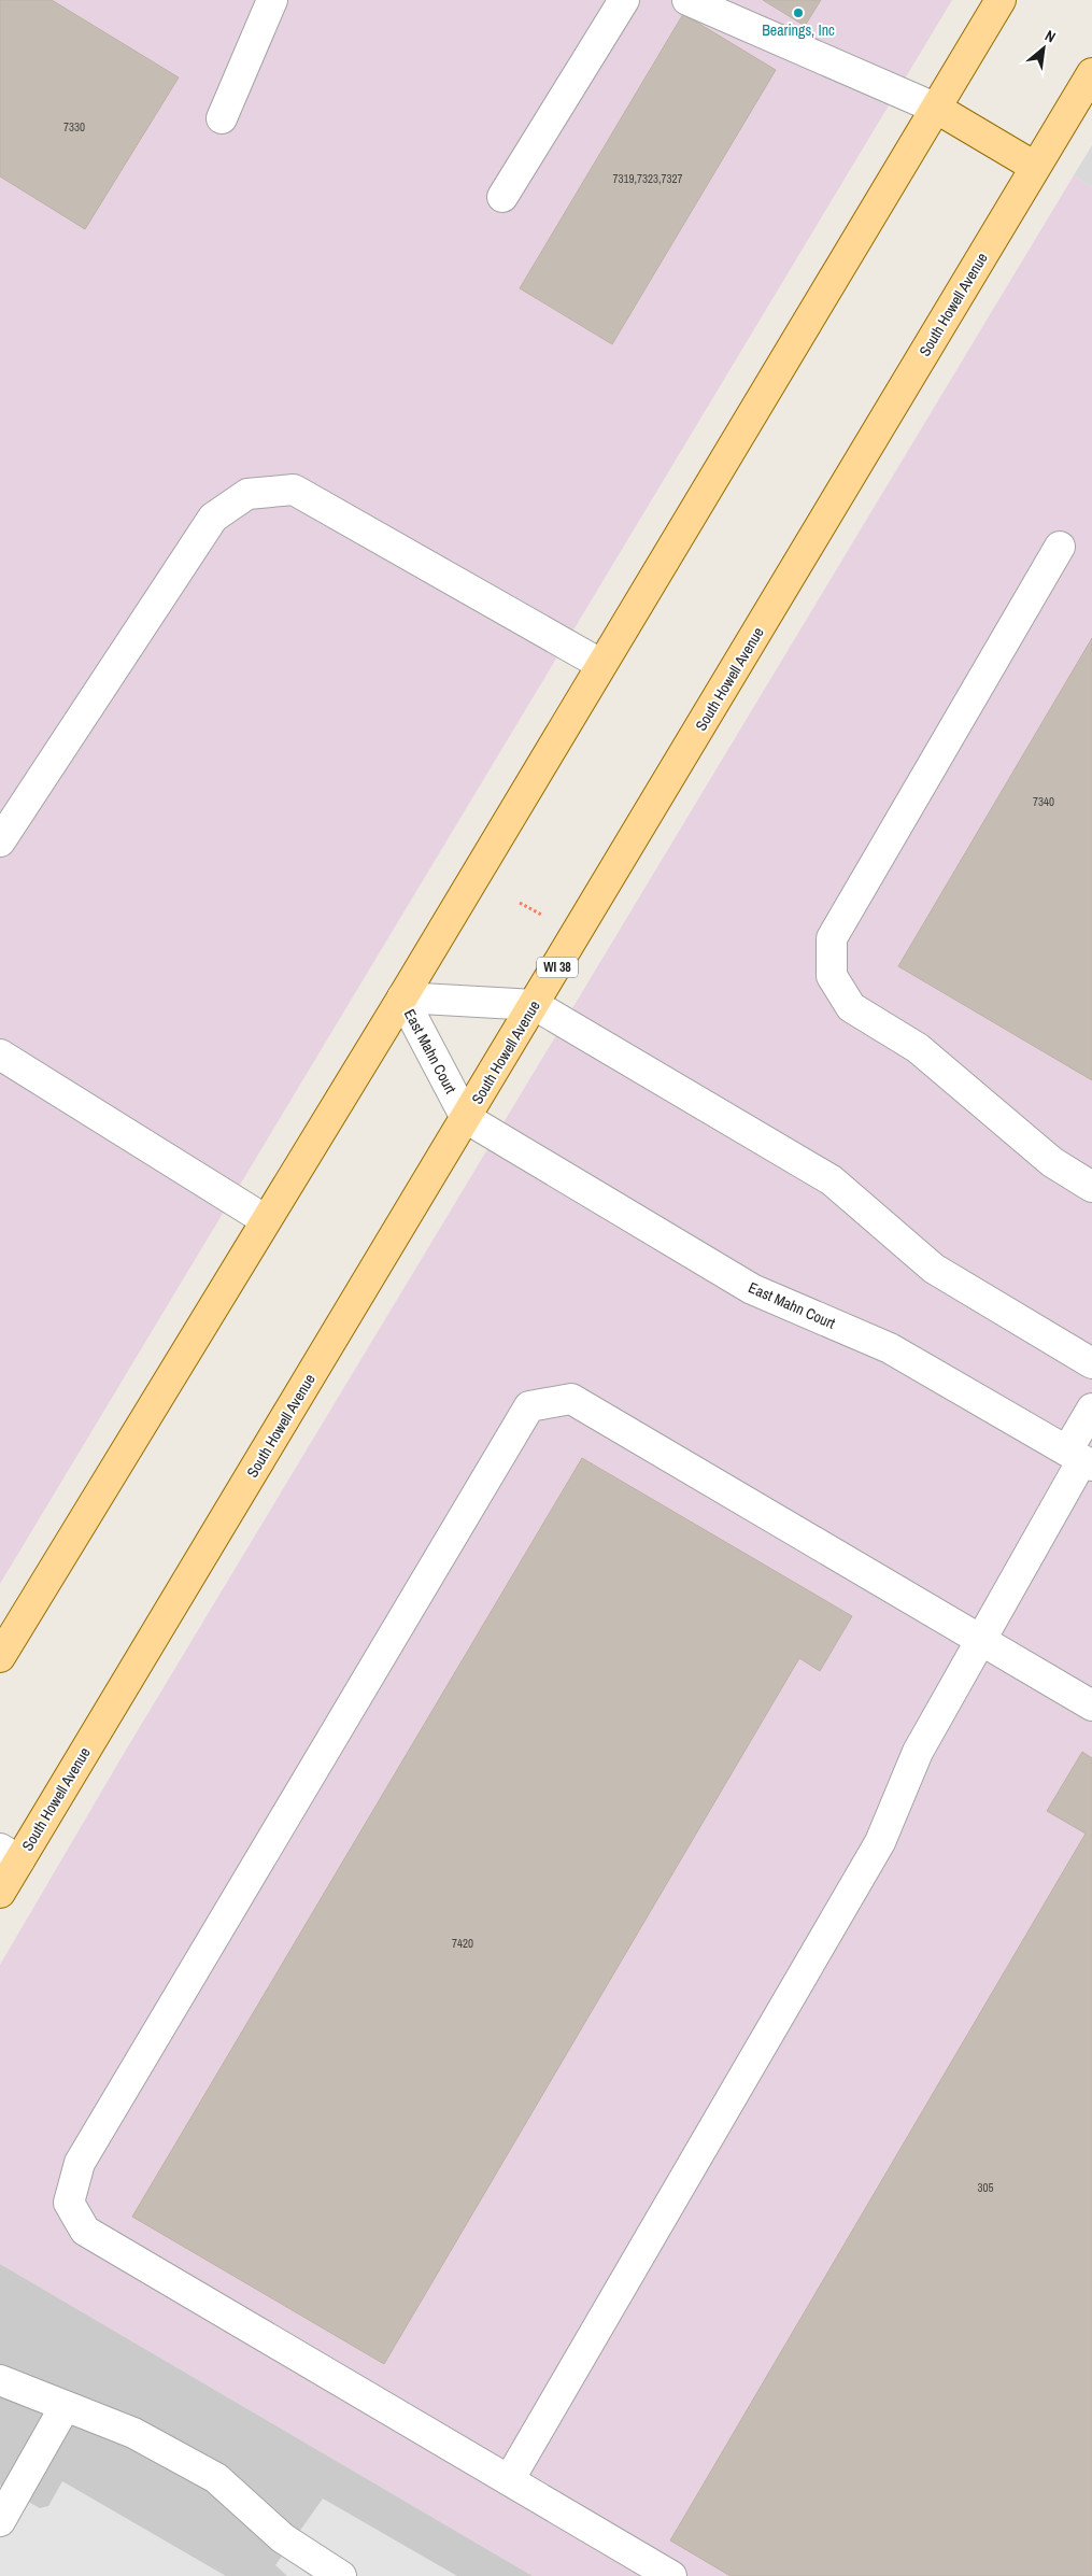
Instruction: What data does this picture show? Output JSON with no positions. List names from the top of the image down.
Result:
{
  "streets": {
    "main road": ["South Howell Avenue", "WI 38"],
    "street": ["East Mahn Court"]
  },
  "crossings": [
    ["South Howell Avenue", "East Mahn Court"]
  ],
  "places": ["Bearings, Inc"],
  "house_numbers": [
    "7330",
    "7319,7323,7327",
    "7340",
    "7420",
    "305"
  ],
  "north": "top right"
}
